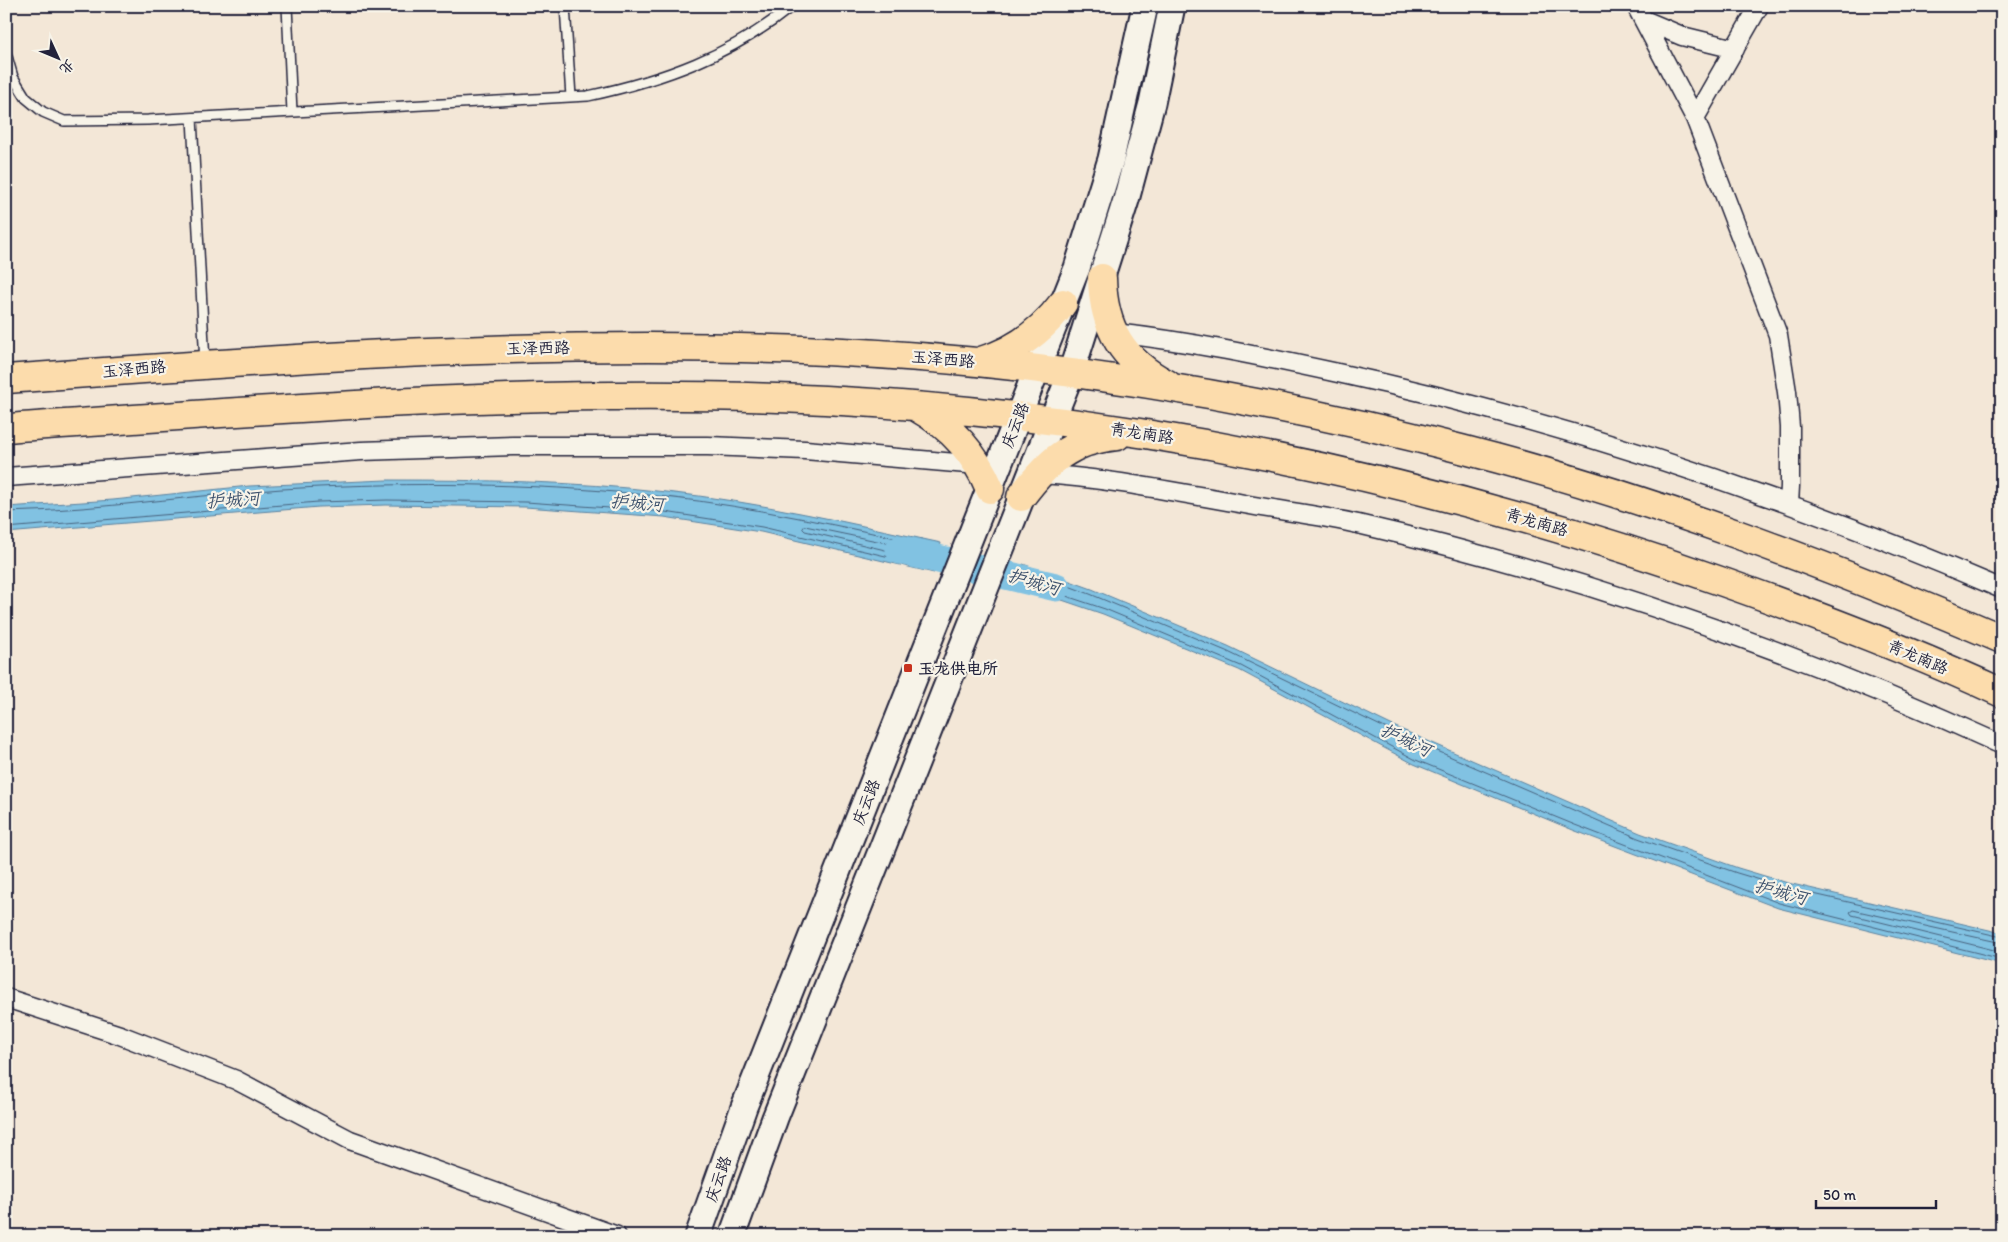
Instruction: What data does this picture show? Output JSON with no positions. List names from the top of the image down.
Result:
{
  "streets": {
    "main road": ["玉泽西路", "庆云路", "青龙南路"]
  },
  "crossings": [
    ["玉泽西路", "庆云路"],
    ["庆云路", "青龙南路"]
  ],
  "water": ["护城河"],
  "places": {
    "transit": ["玉龙供电所"]
  },
  "scale_bar": "50 m",
  "north": "bottom right"
}
